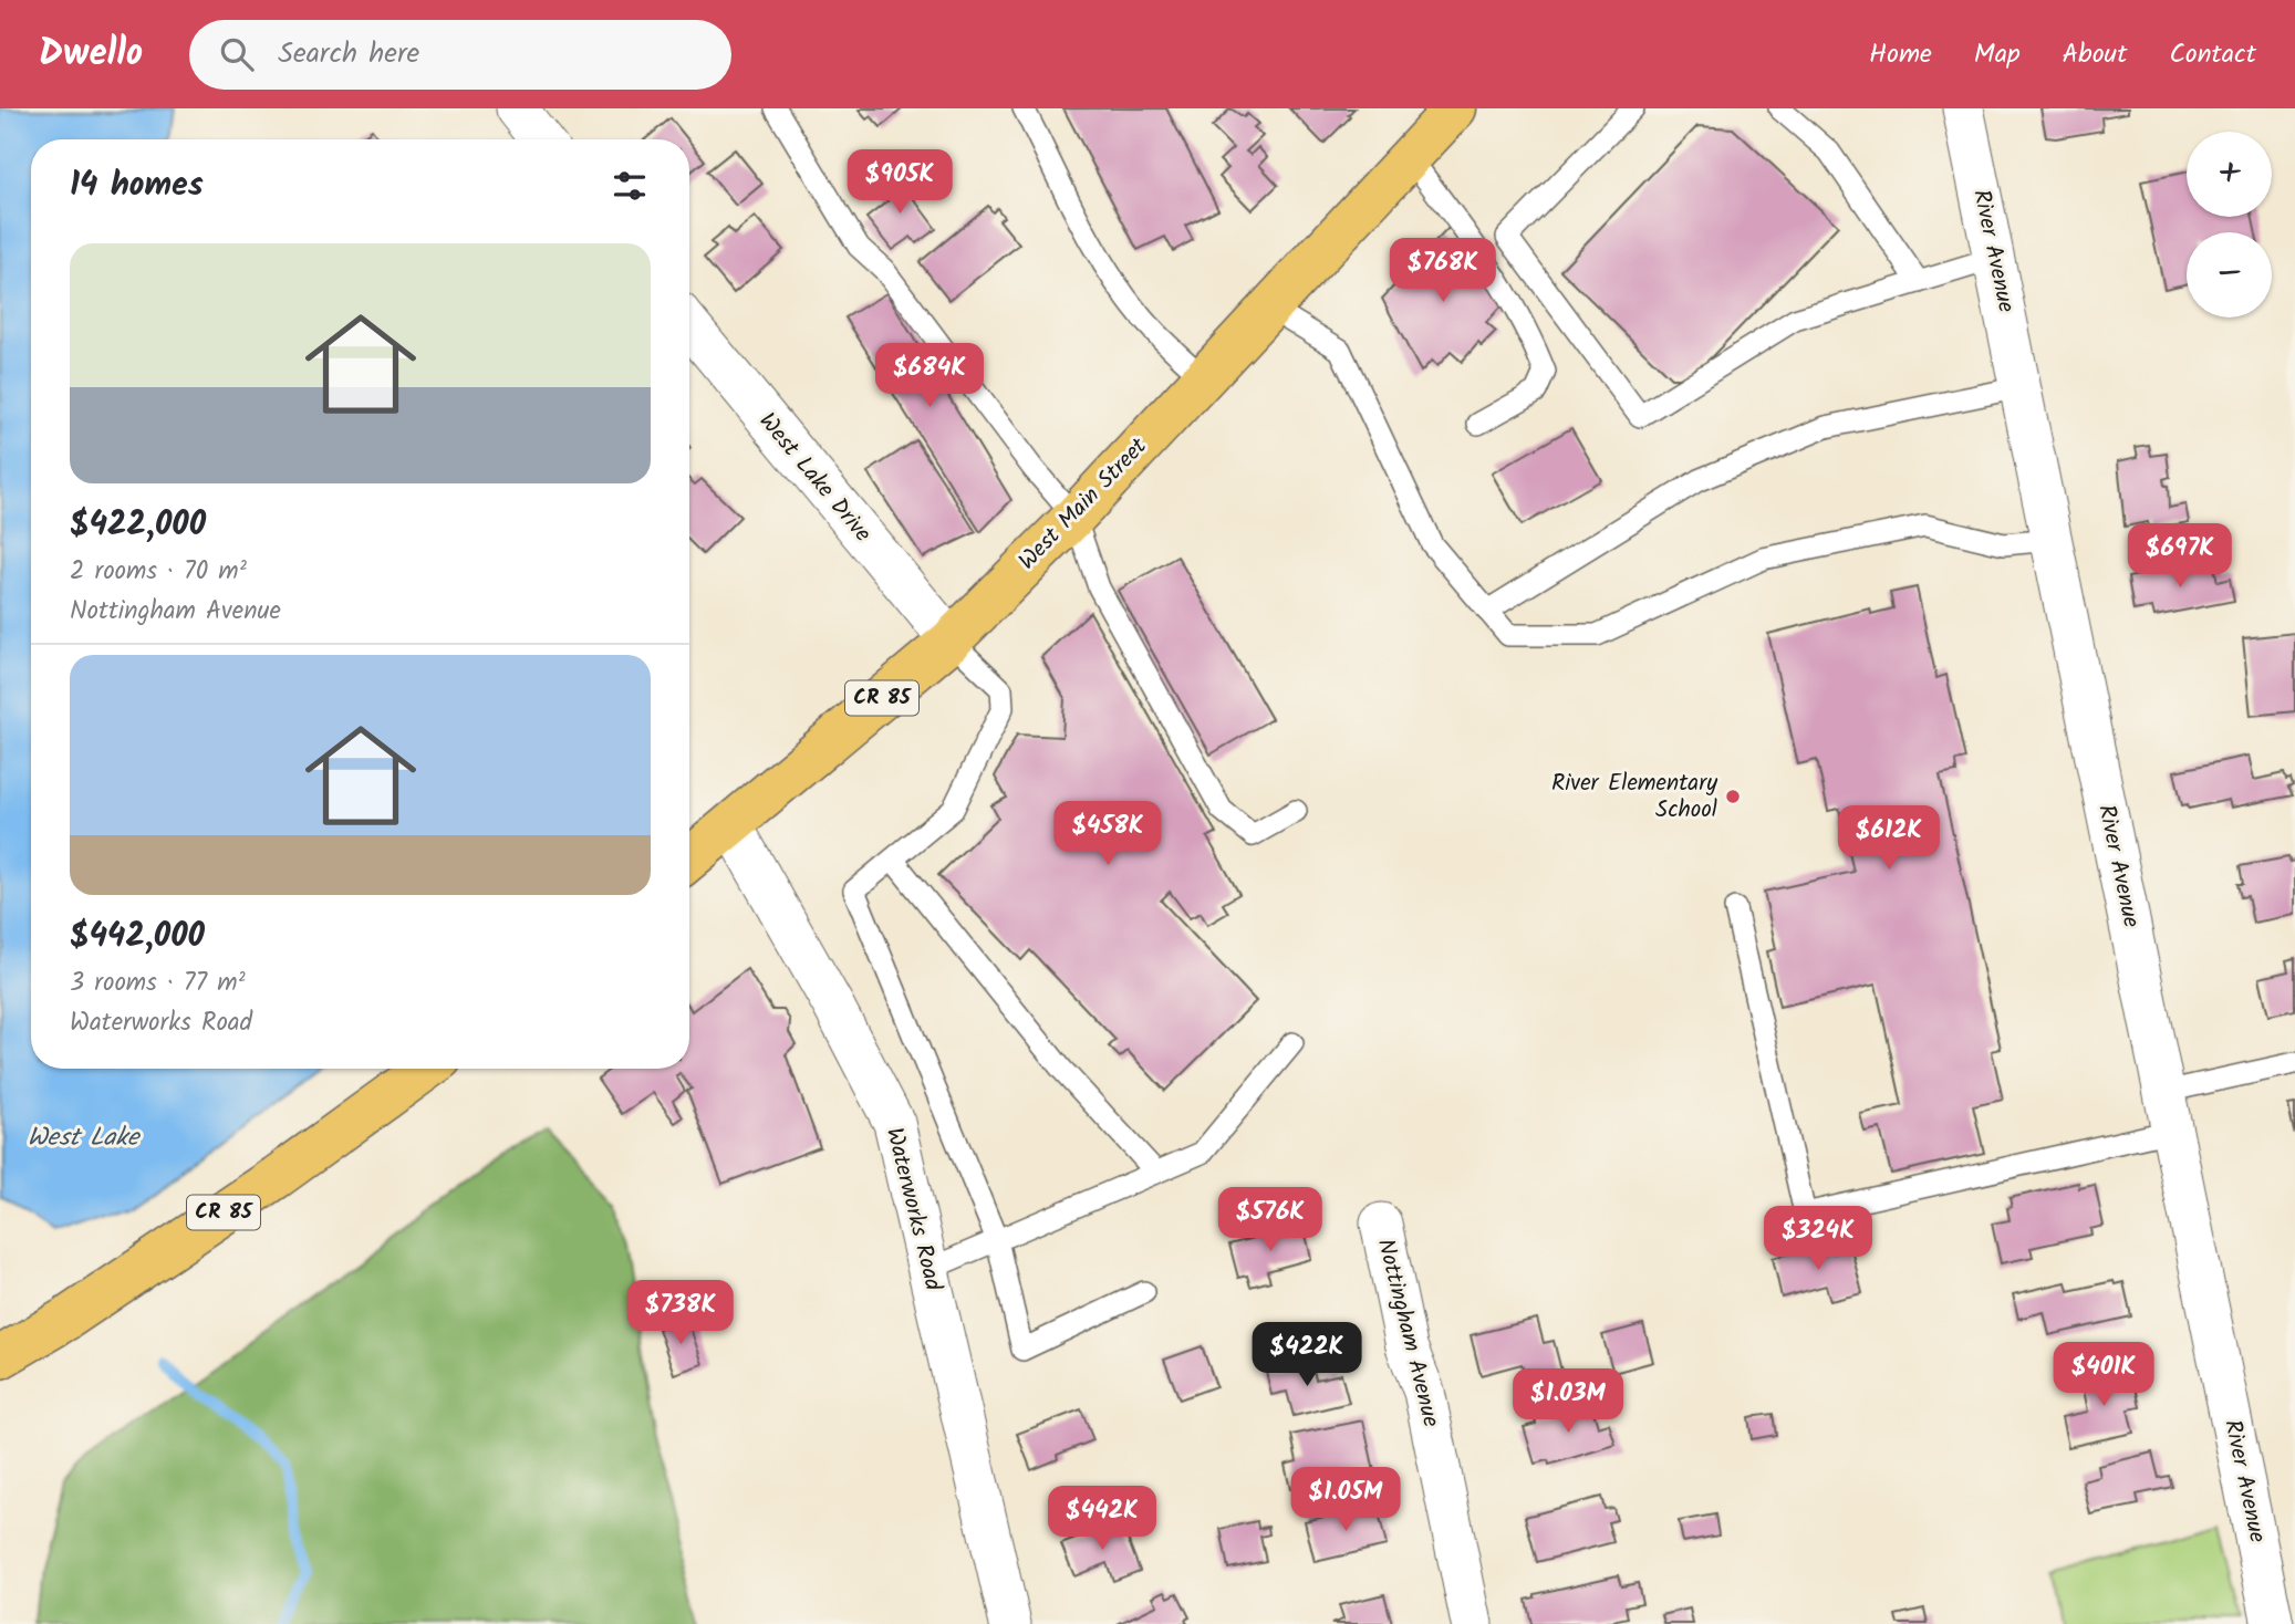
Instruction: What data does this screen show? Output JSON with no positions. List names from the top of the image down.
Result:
{
  "streets": {
    "main road": ["West Main Street", "CR 85"],
    "street": [
      "River Avenue",
      "West Lake Drive",
      "Waterworks Road",
      "Nottingham Avenue"
    ]
  },
  "crossings": [
    ["West Lake Drive", "West Main Street"],
    ["West Main Street", "Waterworks Road"]
  ],
  "water": ["West Lake"],
  "places": ["River Elementary School"],
  "page": {
    "header": "Dwello",
    "search": "Search here",
    "nav": [
      "Home",
      "Map",
      "About",
      "Contact"
    ],
    "map_buttons": ["+", "−"],
    "heading": "14 homes",
    "price": [
      "$905K",
      "$768K",
      "$684K",
      "$697K",
      "$458K",
      "$612K",
      "$576K",
      "$324K",
      "$738K",
      "$422K",
      "$401K",
      "$1.03M",
      "$1.05M",
      "$442K"
    ],
    "list": [
      {
        "name": "$422,000",
        "note": "2 rooms · 70 m² · Nottingham Avenue"
      },
      {
        "name": "$442,000",
        "note": "3 rooms · 77 m² · Waterworks Road"
      }
    ]
  }
}
